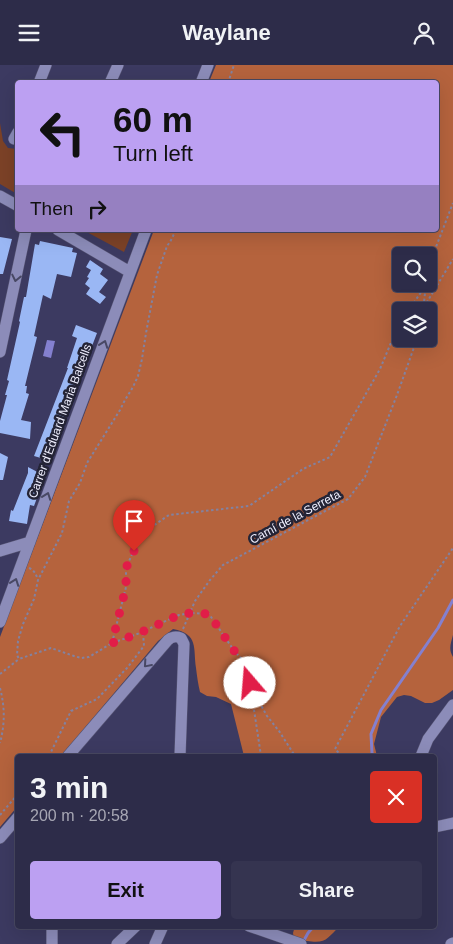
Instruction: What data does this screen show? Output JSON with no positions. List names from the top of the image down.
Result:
{
  "streets": {
    "street": ["Carrer d'Eduard Maria Balcells"],
    "path": ["Camí de la Serreta"]
  },
  "one_way": ["Carrer d'Eduard Maria Balcells"],
  "page": {
    "header": "Waylane",
    "turn": ["60 m", "Turn left"],
    "then": "Then",
    "heading": ["3 min", "200 m · 20:58"],
    "buttons": ["Exit", "Share"]
  }
}
